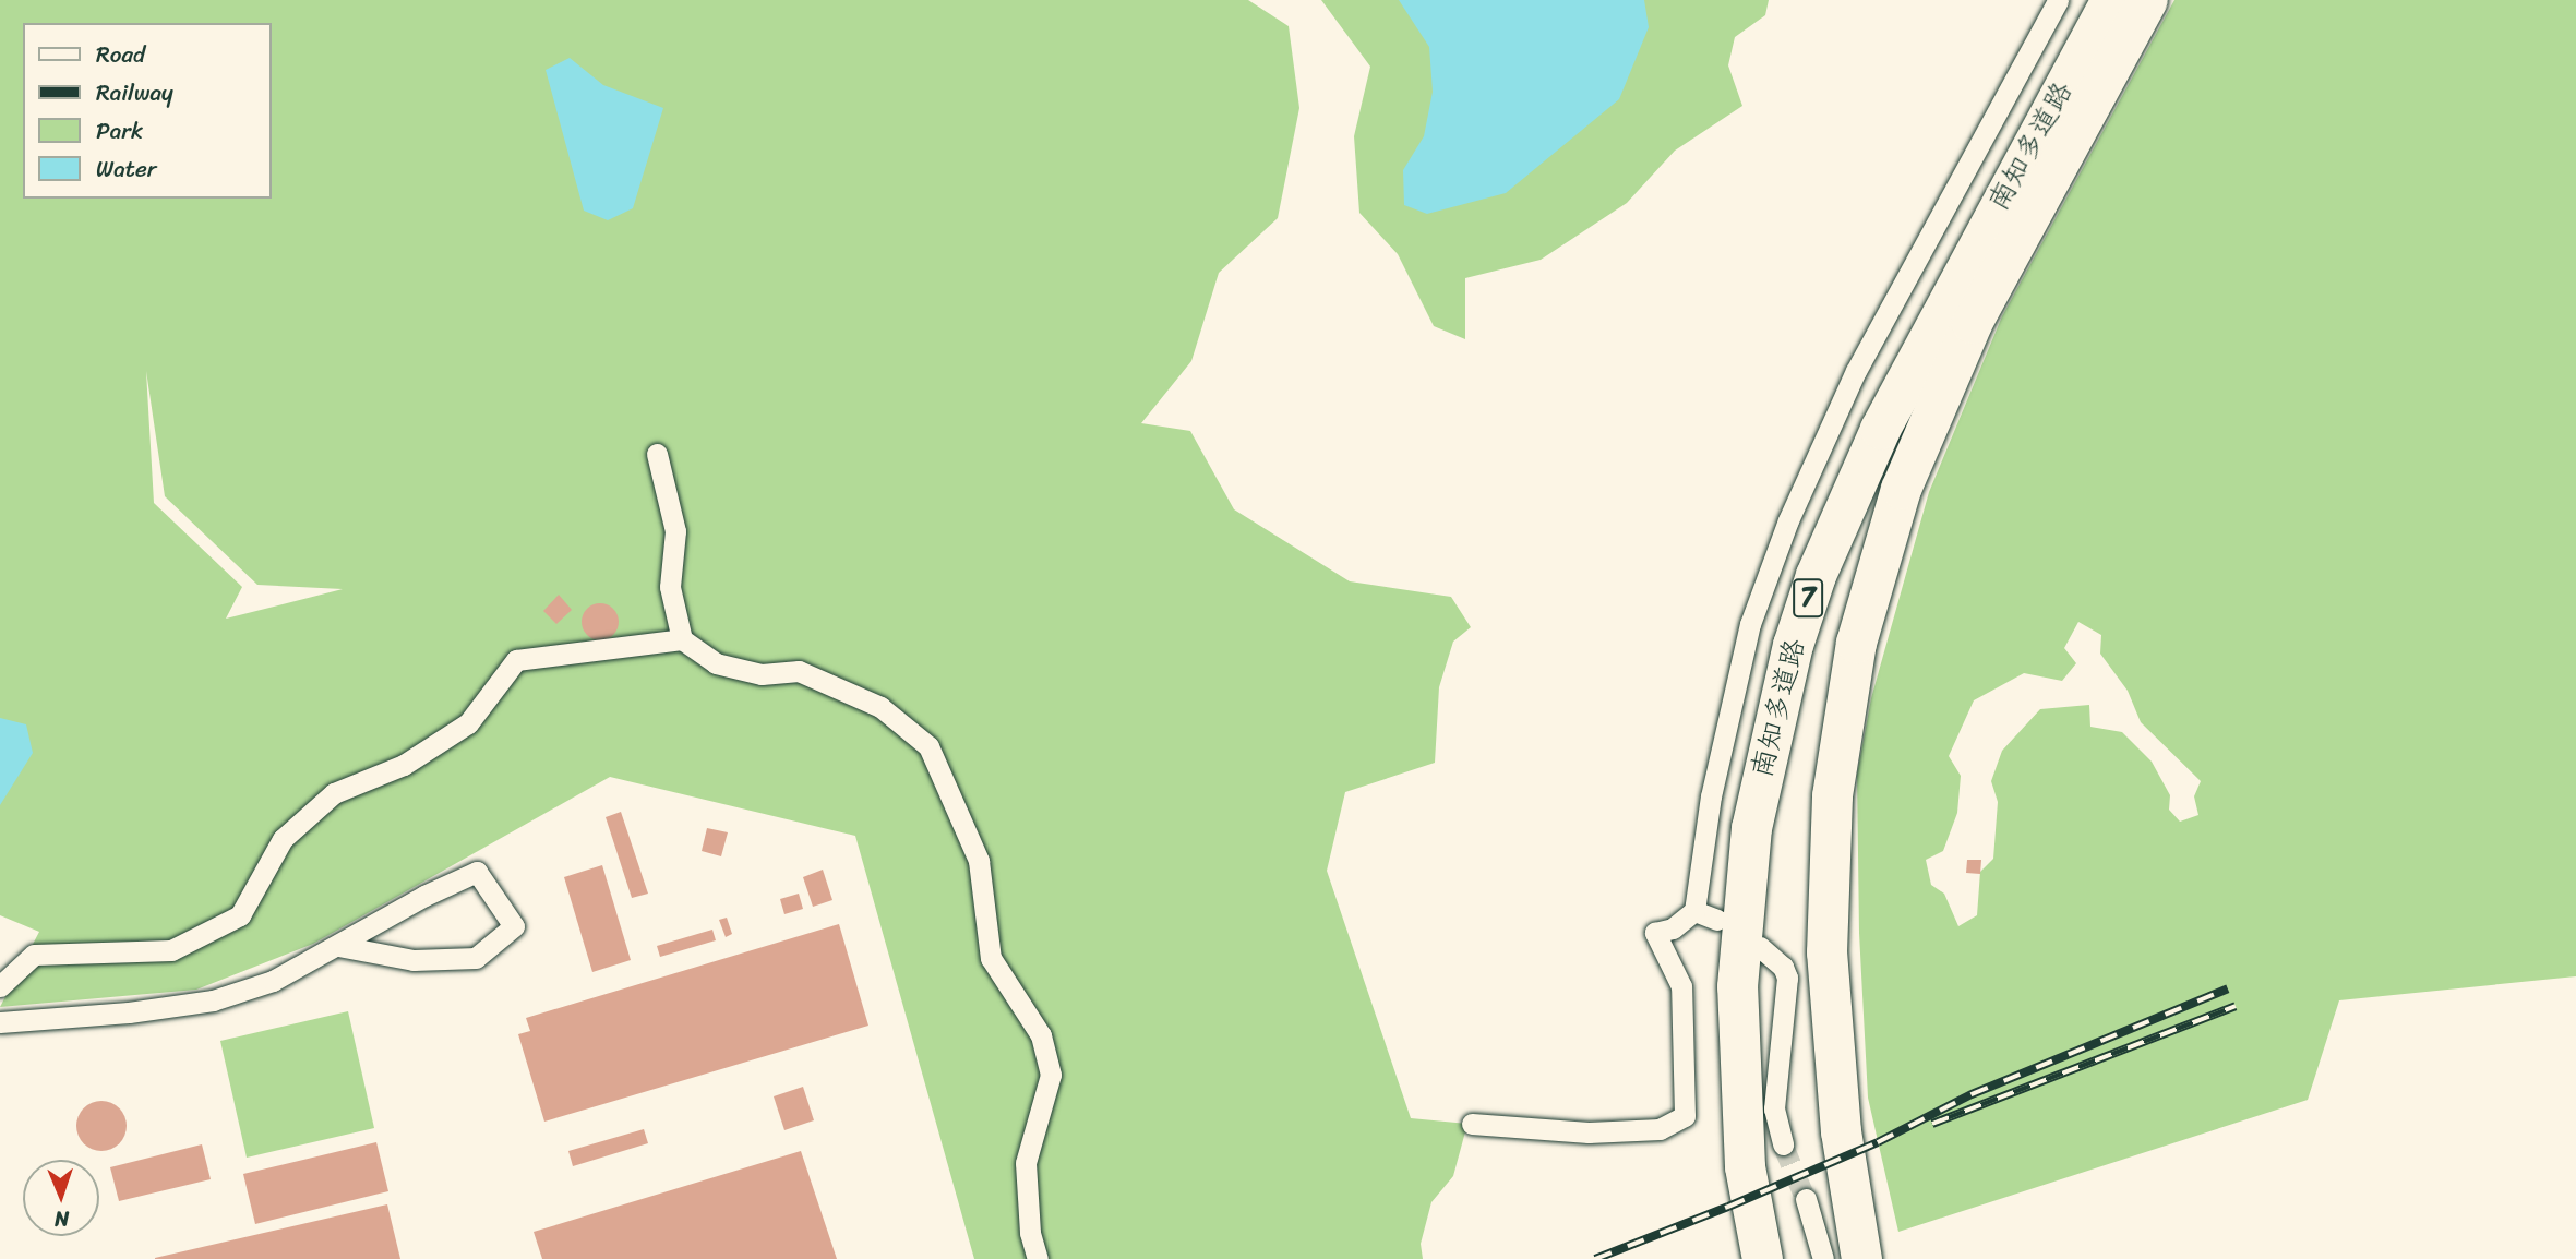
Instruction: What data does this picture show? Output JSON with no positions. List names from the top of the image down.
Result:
{
  "streets": {
    "highway": ["南知多道路", "7"]
  },
  "legend": [
    "Road",
    "Railway",
    "Park",
    "Water"
  ],
  "north": "bottom"
}
